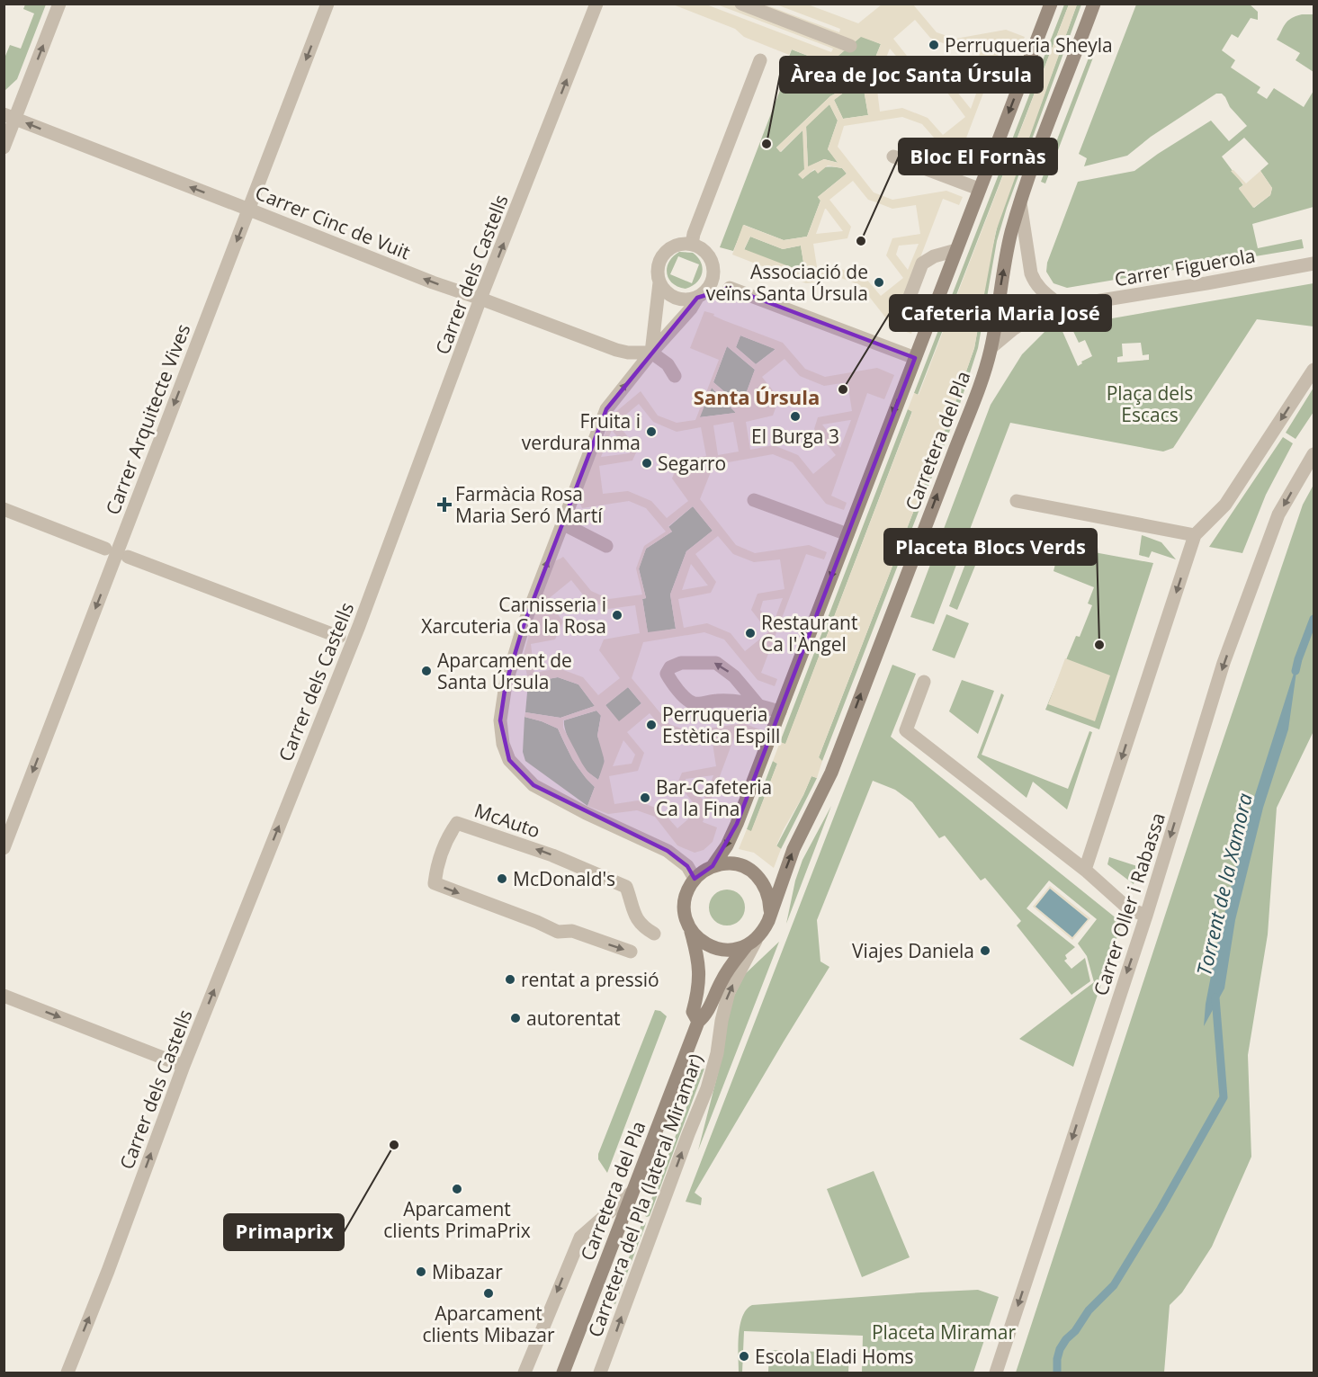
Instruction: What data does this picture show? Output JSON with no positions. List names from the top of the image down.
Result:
{
  "streets": {
    "main road": ["Carretera del Pla"],
    "street": [
      "Carrer Cinc de Vuit",
      "Carrer Figuerola",
      "Carrer dels Castells",
      "Carrer Arquitecte Vives",
      "McAuto",
      "Carrer Oller i Rabassa",
      "Carretera del Pla (lateral Miramar)"
    ]
  },
  "crossings": [
    ["Carrer Cinc de Vuit", "Carrer dels Castells"],
    ["Carrer Cinc de Vuit", "Carrer Arquitecte Vives"],
    ["Carrer Figuerola", "Carretera del Pla"],
    ["Carretera del Pla", "Carretera del Pla (lateral Miramar)"]
  ],
  "one_way": ["Carrer Cinc de Vuit", "Carrer dels Castells", "Carrer Arquitecte Vives"],
  "districts": ["Santa Úrsula"],
  "water": ["Torrent de la Xamora"],
  "parks": ["Plaça dels Escacs", "Placeta Miramar"],
  "places": {
    "other": [
      "Perruqueria Sheyla",
      "Àrea de Joc Santa Úrsula",
      "Bloc El Fornàs",
      "Associació de veïns Santa Úrsula",
      "Cafeteria Maria José",
      "El Burga 3",
      "Fruita i verdura Inma",
      "Segarro",
      "Carnisseria i Xarcuteria Ca la Rosa",
      "Restaurant Ca l'Àngel",
      "Placeta Blocs Verds",
      "Aparcament de Santa Úrsula",
      "Perruqueria Estètica Espill",
      "Bar-Cafeteria Ca la Fina",
      "McDonald's",
      "Viajes Daniela",
      "rentat a pressió",
      "autorentat",
      "Primaprix",
      "Aparcament clients PrimaPrix",
      "Mibazar",
      "Aparcament clients Mibazar",
      "Escola Eladi Homs"
    ],
    "health": ["Farmàcia Rosa Maria Seró Martí"]
  }
}
